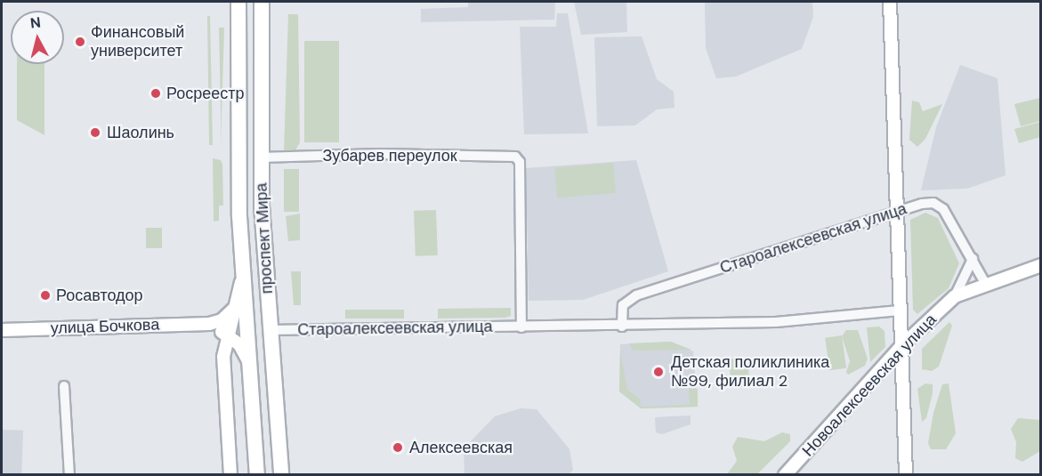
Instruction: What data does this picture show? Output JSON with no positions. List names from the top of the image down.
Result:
{
  "streets": {
    "main road": ["проспект Мира"],
    "street": [
      "Зубарев переулок",
      "Староалексеевская улица",
      "улица Бочкова",
      "Новоалексеевская улица"
    ]
  },
  "crossings": [
    ["Зубарев переулок", "проспект Мира"],
    ["Зубарев переулок", "Староалексеевская улица"],
    ["проспект Мира", "Староалексеевская улица"],
    ["Староалексеевская улица", "Новоалексеевская улица"]
  ],
  "places": [
    "Финансовый университет",
    "Росреестр",
    "Шаолинь",
    "Росавтодор",
    "Детская поликлиника №99, филиал 2",
    "Алексеевская"
  ],
  "north": "top"
}
